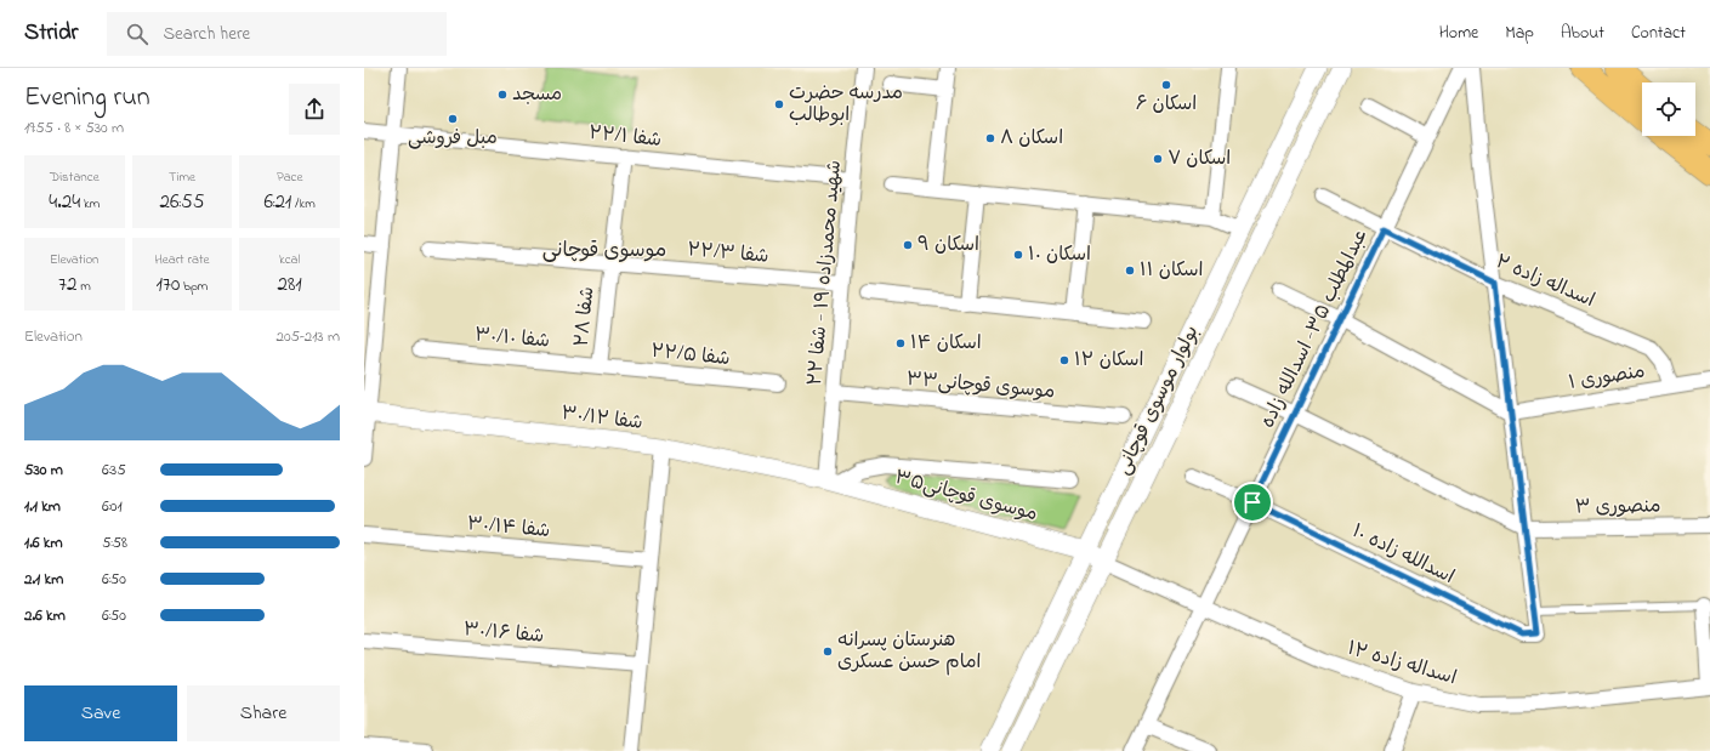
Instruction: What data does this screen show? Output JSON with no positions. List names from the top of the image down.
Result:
{
  "streets": {
    "street": [
      "۲۲/۱ شفا",
      "شفا ۲۲/۳",
      "شهید محمدزاده ۱۹ - شفا ۲۲",
      "اسداله زاده ۲",
      "شفا ۲۸",
      "عبدالمطلب ۳۵- اسدالله زاده",
      "شفا ۳۰/۱۰",
      "شفا ۲۲/۵",
      "منصوری ۱",
      "موسوی قوچانی۳۳",
      "بولوار موسوی قوچانی",
      "شفا ۳۰/۱۲",
      "موسوی قوچانی۳۵",
      "منصوری ۳",
      "شفا ۳۰/۱۴",
      "اسدالله زاده ۱۰",
      "شفا ۳۰/۱۶",
      "اسداله زاده ۱۲"
    ]
  },
  "crossings": [
    ["۲۲/۱ شفا", "شهید محمدزاده ۱۹ - شفا ۲۲"],
    ["۲۲/۱ شفا", "شفا ۲۸"],
    ["شفا ۲۲/۳", "شهید محمدزاده ۱۹ - شفا ۲۲"],
    ["شفا ۲۲/۳", "شفا ۲۸"],
    ["شهید محمدزاده ۱۹ - شفا ۲۲", "موسوی قوچانی۳۳"],
    ["شهید محمدزاده ۱۹ - شفا ۲۲", "شفا ۳۰/۱۲"],
    ["شهید محمدزاده ۱۹ - شفا ۲۲", "موسوی قوچانی۳۵"],
    ["اسداله زاده ۲", "عبدالمطلب ۳۵- اسدالله زاده"],
    ["اسداله زاده ۲", "منصوری ۱"],
    ["شفا ۲۸", "شفا ۳۰/۱۰"],
    ["شفا ۲۸", "شفا ۲۲/۵"],
    ["عبدالمطلب ۳۵- اسدالله زاده", "اسدالله زاده ۱۰"],
    ["عبدالمطلب ۳۵- اسدالله زاده", "اسداله زاده ۱۲"],
    ["شفا ۳۰/۱۰", "شفا ۲۲/۵"],
    ["بولوار موسوی قوچانی", "موسوی قوچانی۳۵"],
    ["بولوار موسوی قوچانی", "اسداله زاده ۱۲"],
    ["شفا ۳۰/۱۲", "موسوی قوچانی۳۵"],
    ["موسوی قوچانی۳۵", "اسداله زاده ۱۲"]
  ],
  "districts": ["موسوی قوچانی"],
  "places": [
    "اسکان ۶",
    "مسجد",
    "مدرسه حضرت ابوطالب",
    "مبل فروشی",
    "اسکان ۸",
    "اسکان ۷",
    "اسکان ۹",
    "اسکان ۱۰",
    "اسکان ۱۱",
    "اسکان ۱۴",
    "اسکان ۱۲",
    "هنرستان پسرانه امام حسن عسکری"
  ],
  "page": {
    "header": "Stridr",
    "search": "Search here",
    "nav": [
      "Home",
      "Map",
      "About",
      "Contact"
    ],
    "heading": ["Evening run", "19:55 · 8 × 530 m"],
    "stats": [
      ["Distance", "4.24 km"],
      ["Time", "26:55"],
      ["Pace", "6:21 /km"],
      ["Elevation", "72 m"],
      ["Heart rate", "170 bpm"],
      ["kcal", "281"]
    ],
    "chart": ["Elevation", "205–213 m"],
    "list": [
      {
        "name": "530 m",
        "note": "6:35"
      },
      {
        "name": "1.1 km",
        "note": "6:01"
      },
      {
        "name": "1.6 km",
        "note": "5:58"
      },
      {
        "name": "2.1 km",
        "note": "6:50"
      },
      {
        "name": "2.6 km",
        "note": "6:50"
      }
    ],
    "buttons": ["Save", "Share"]
  }
}
